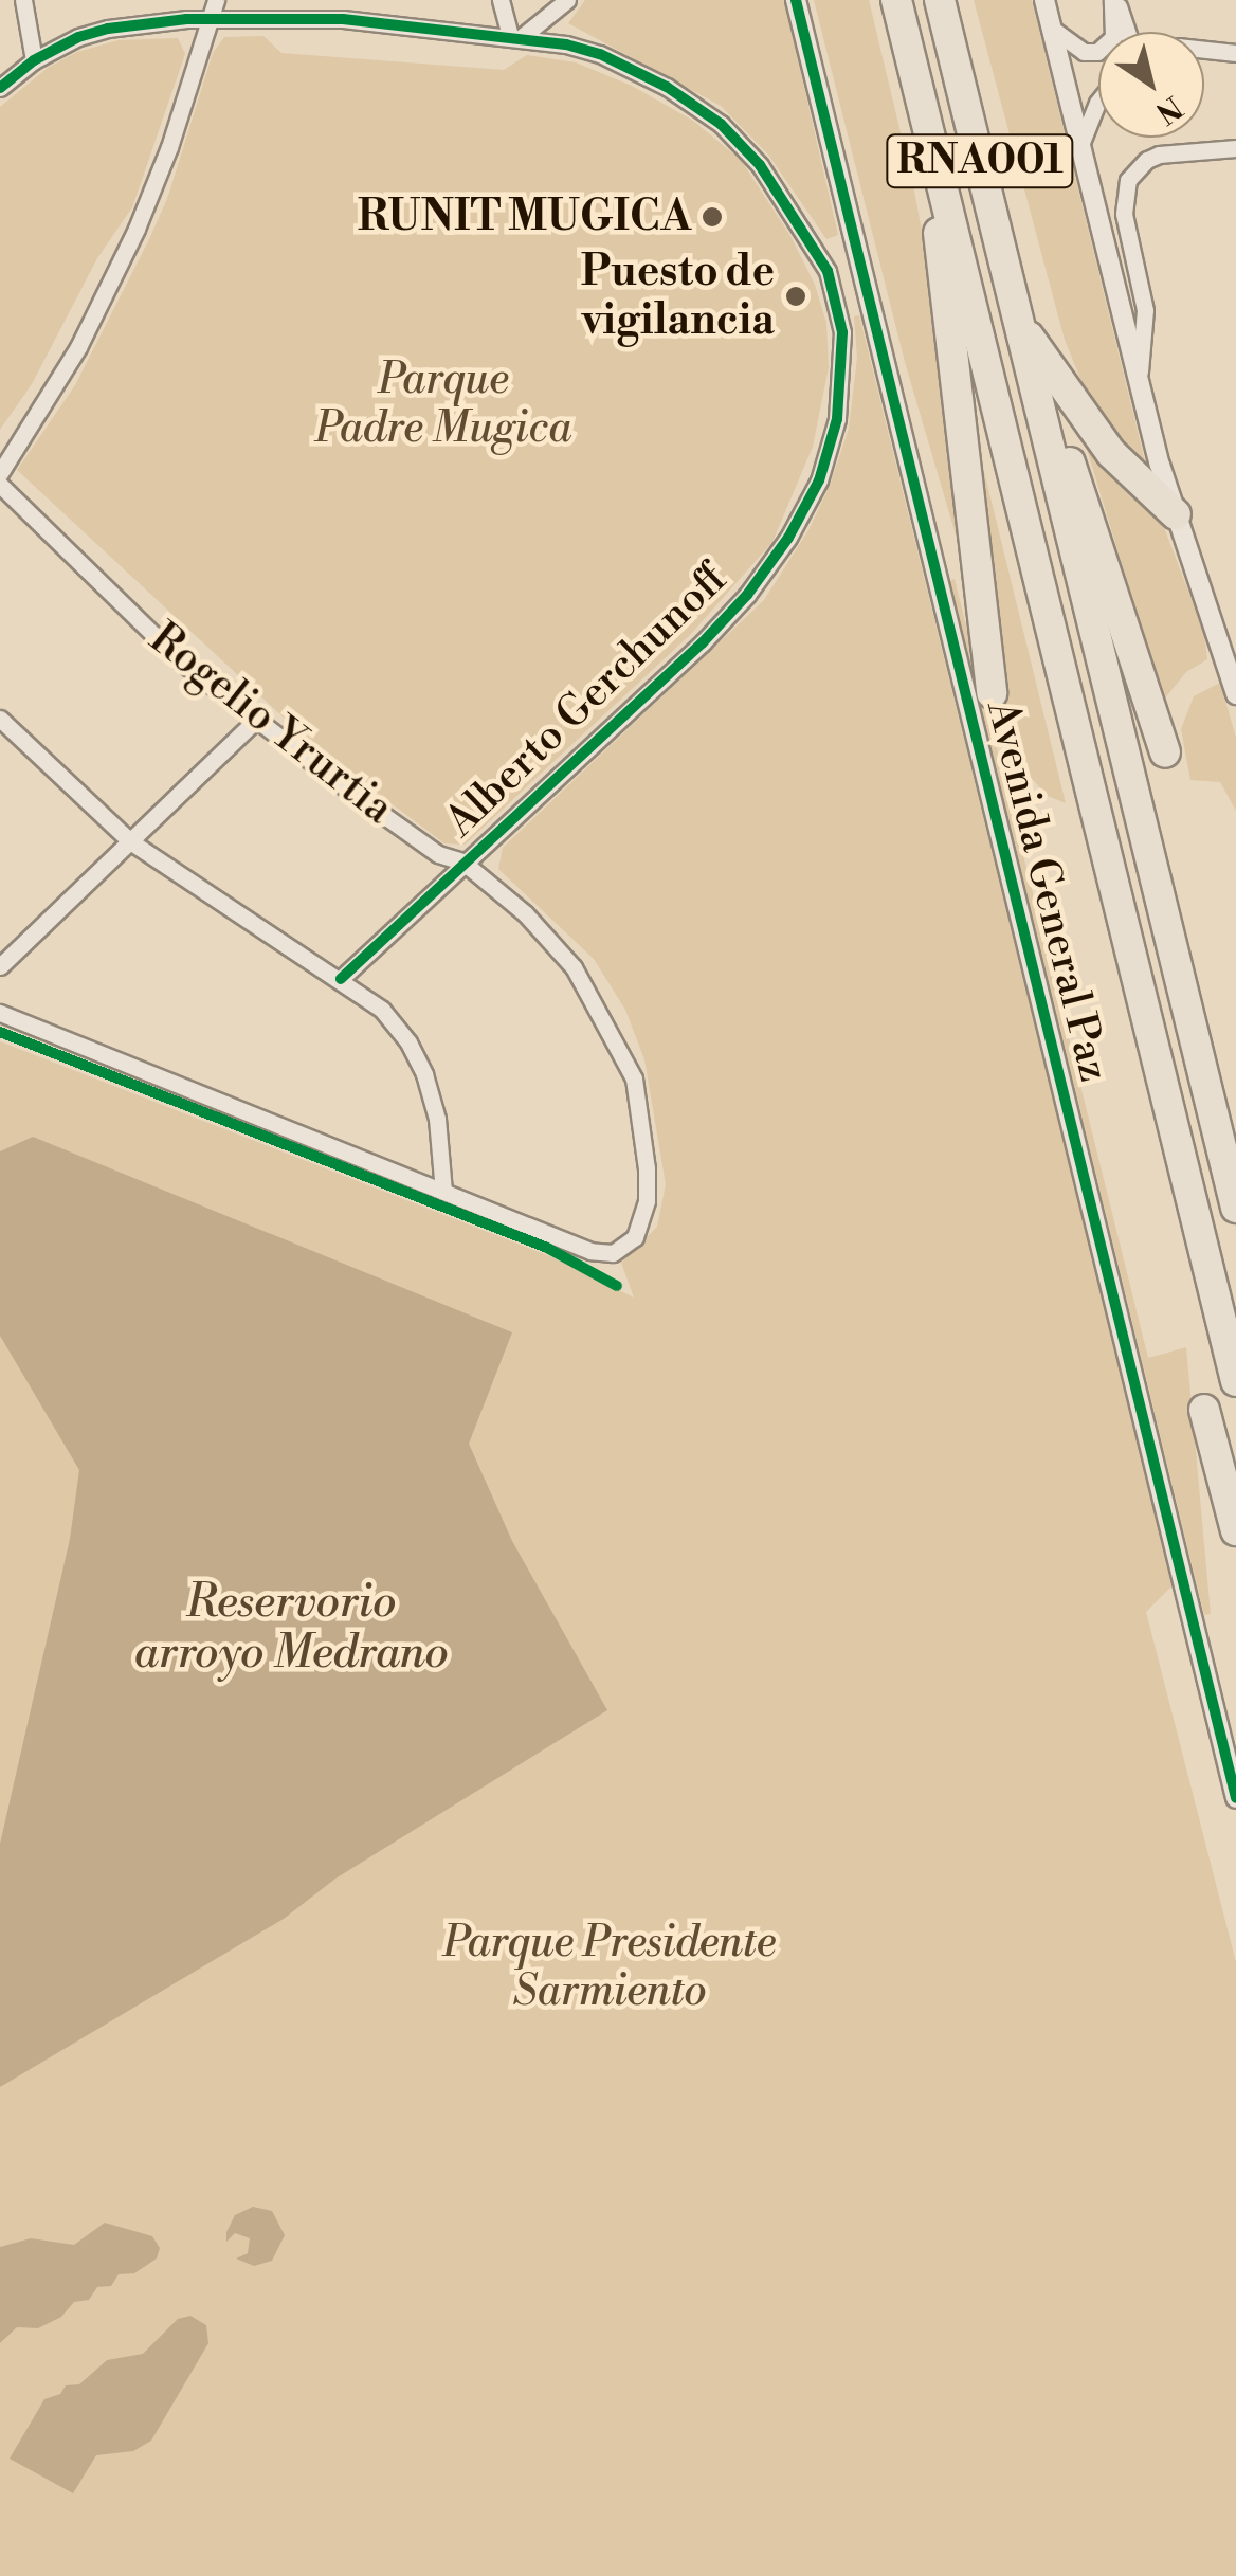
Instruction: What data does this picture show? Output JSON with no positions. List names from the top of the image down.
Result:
{
  "streets": {
    "highway": ["RNA001", "Avenida General Paz"],
    "street": ["Alberto Gerchunoff", "Rogelio Yrurtia"]
  },
  "crossings": [
    ["Alberto Gerchunoff", "Rogelio Yrurtia"]
  ],
  "water": ["Reservorio arroyo Medrano"],
  "parks": ["Parque Padre Mugica", "Parque Presidente Sarmiento"],
  "places": ["RUNIT MUGICA", "Puesto de vigilancia"],
  "north": "bottom right"
}
